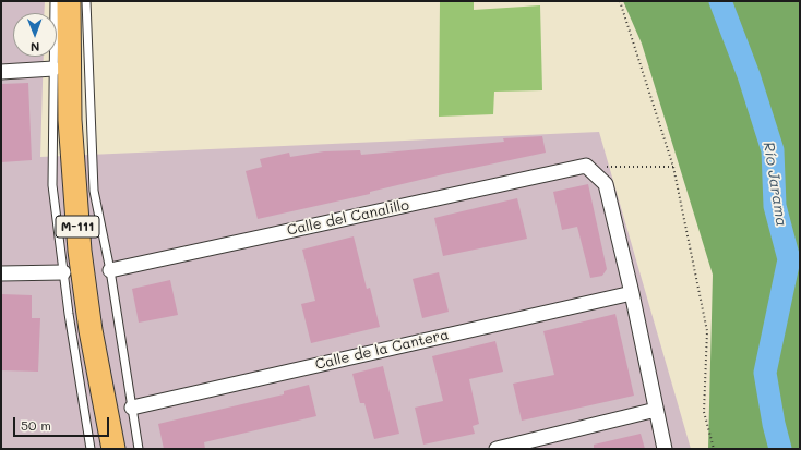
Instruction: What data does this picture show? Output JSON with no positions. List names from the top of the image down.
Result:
{
  "streets": {
    "main road": ["M-111"],
    "street": ["Calle del Canalillo", "Calle de la Cantera"]
  },
  "water": ["Río Jarama"],
  "scale_bar": "50 m",
  "north": "bottom"
}
